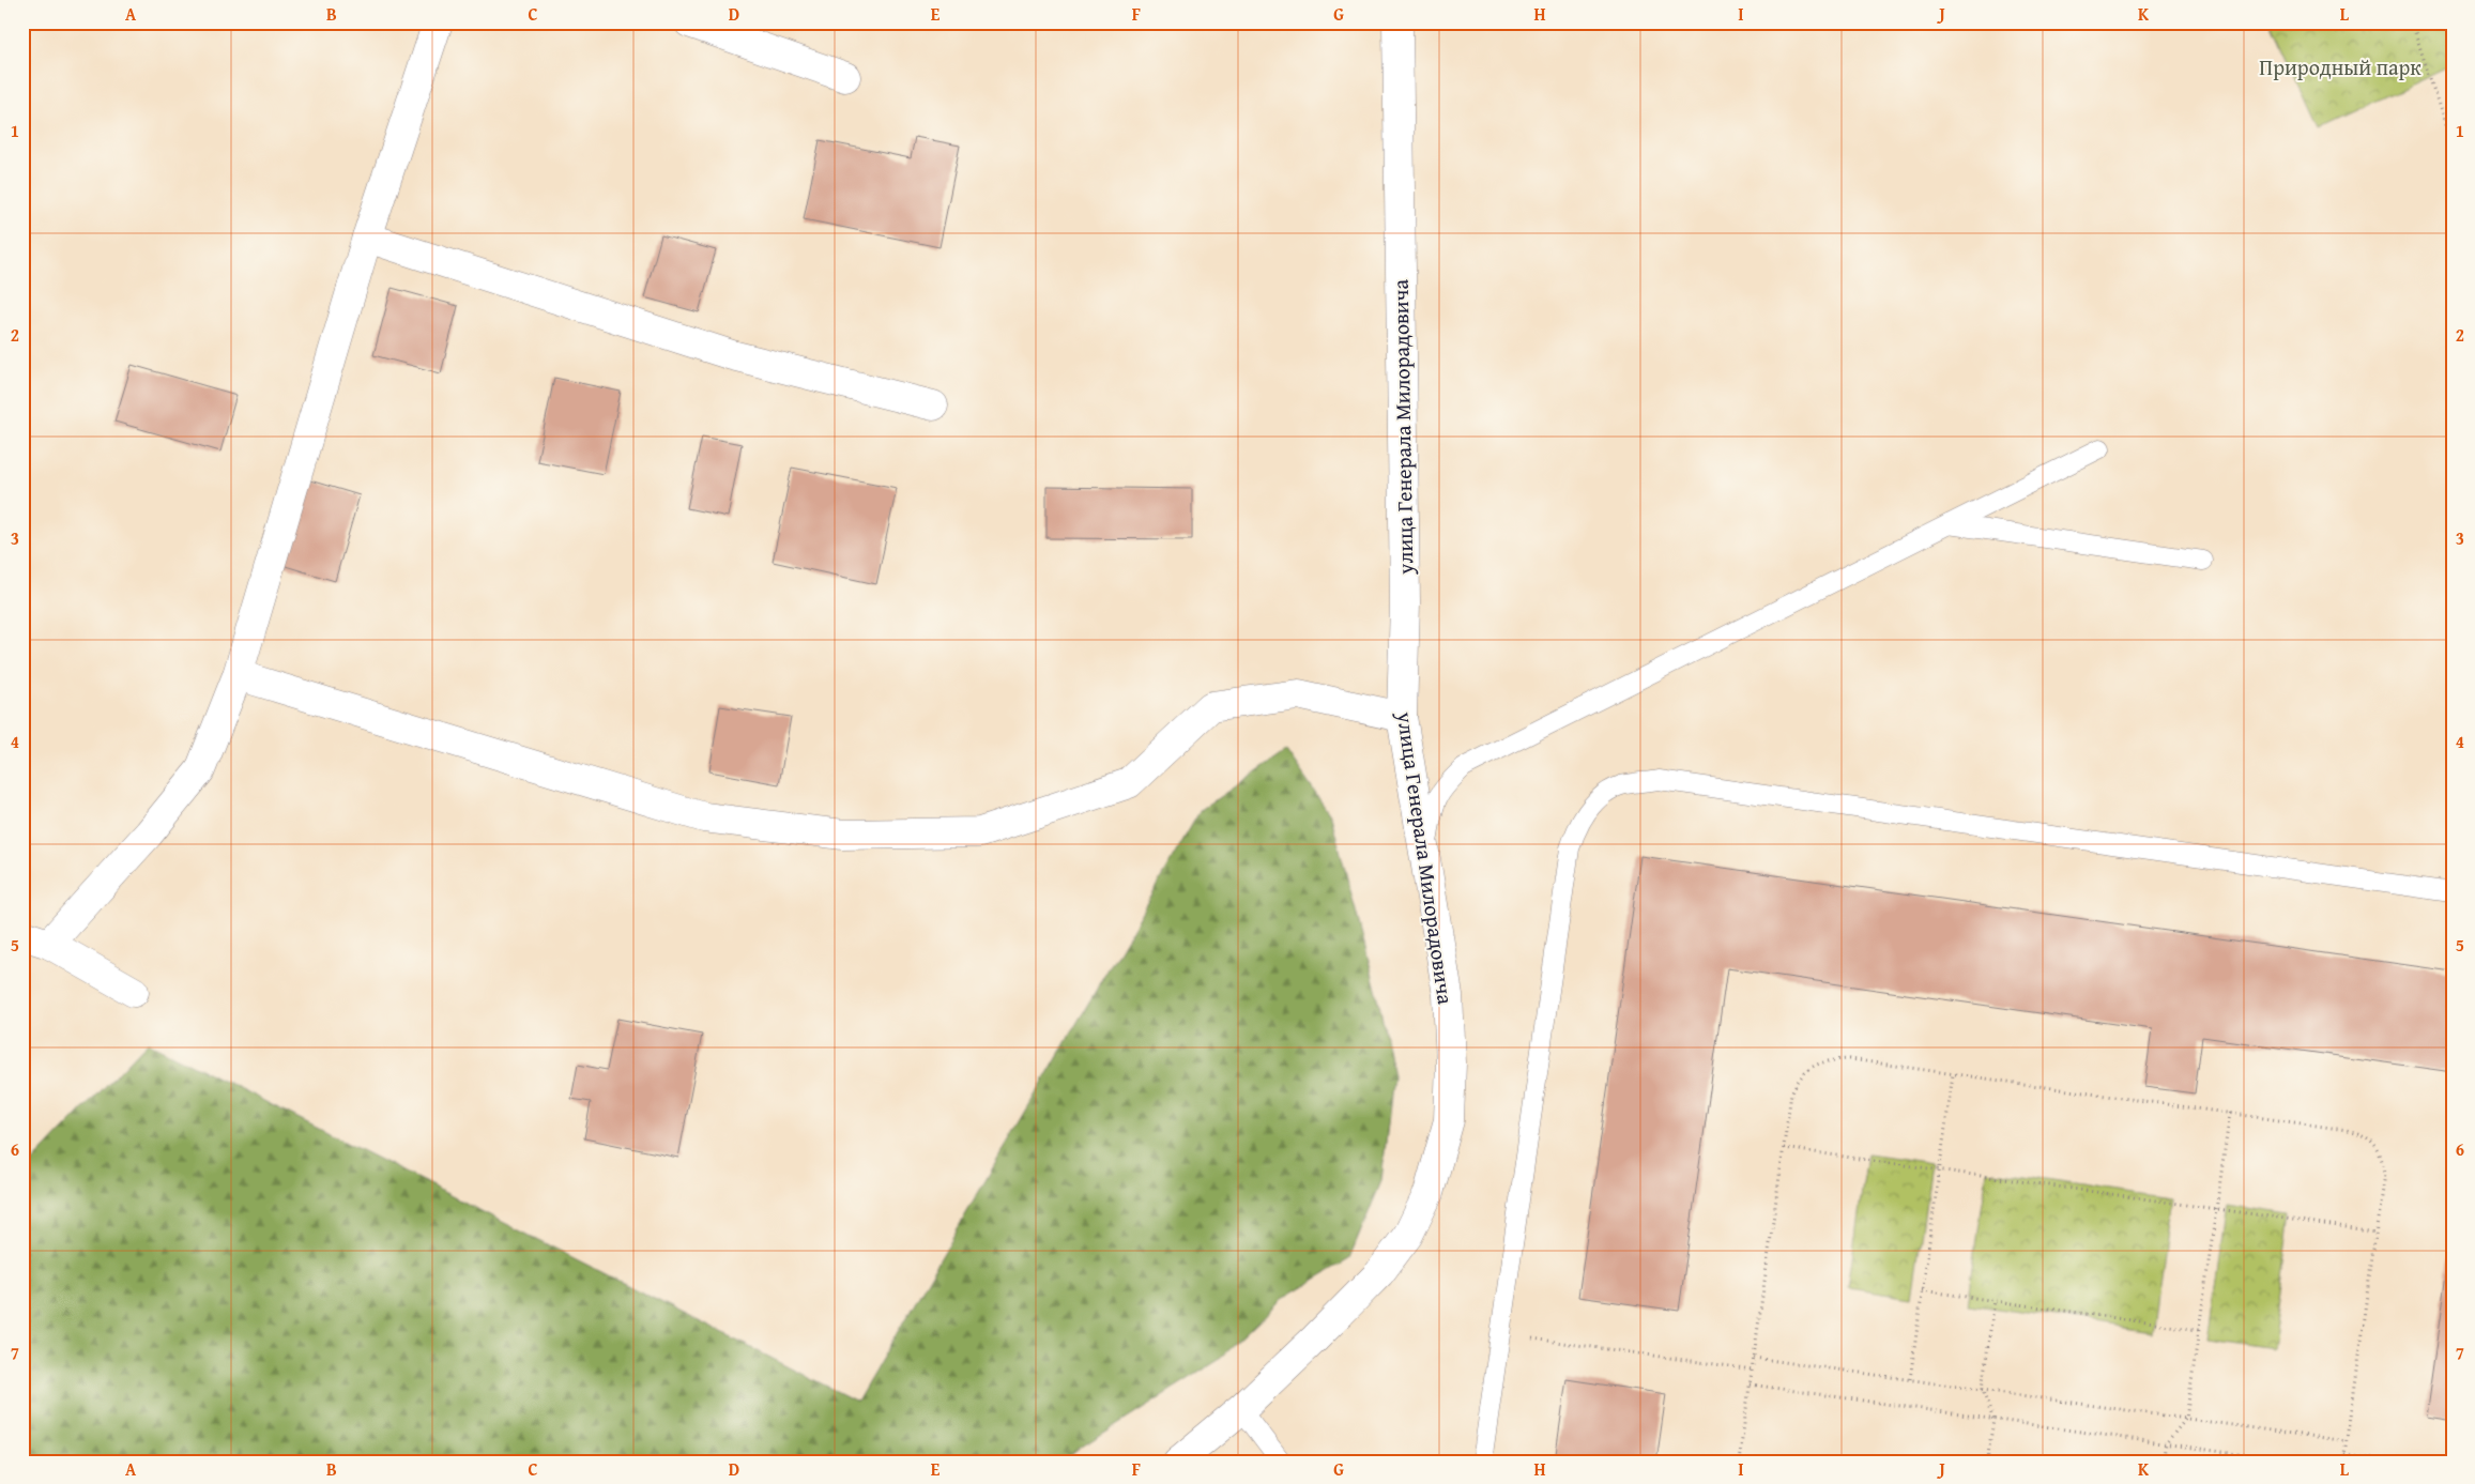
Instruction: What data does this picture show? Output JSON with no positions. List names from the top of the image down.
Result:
{
  "streets": {
    "street": ["улица Генерала Милорадовича"]
  },
  "parks": ["Природный парк"],
  "grid": {
    "columns": [
      "A",
      "B",
      "C",
      "D",
      "E",
      "F",
      "G",
      "H",
      "I",
      "J",
      "K",
      "L"
    ],
    "rows": [
      "1",
      "2",
      "3",
      "4",
      "5",
      "6",
      "7"
    ]
  }
}
